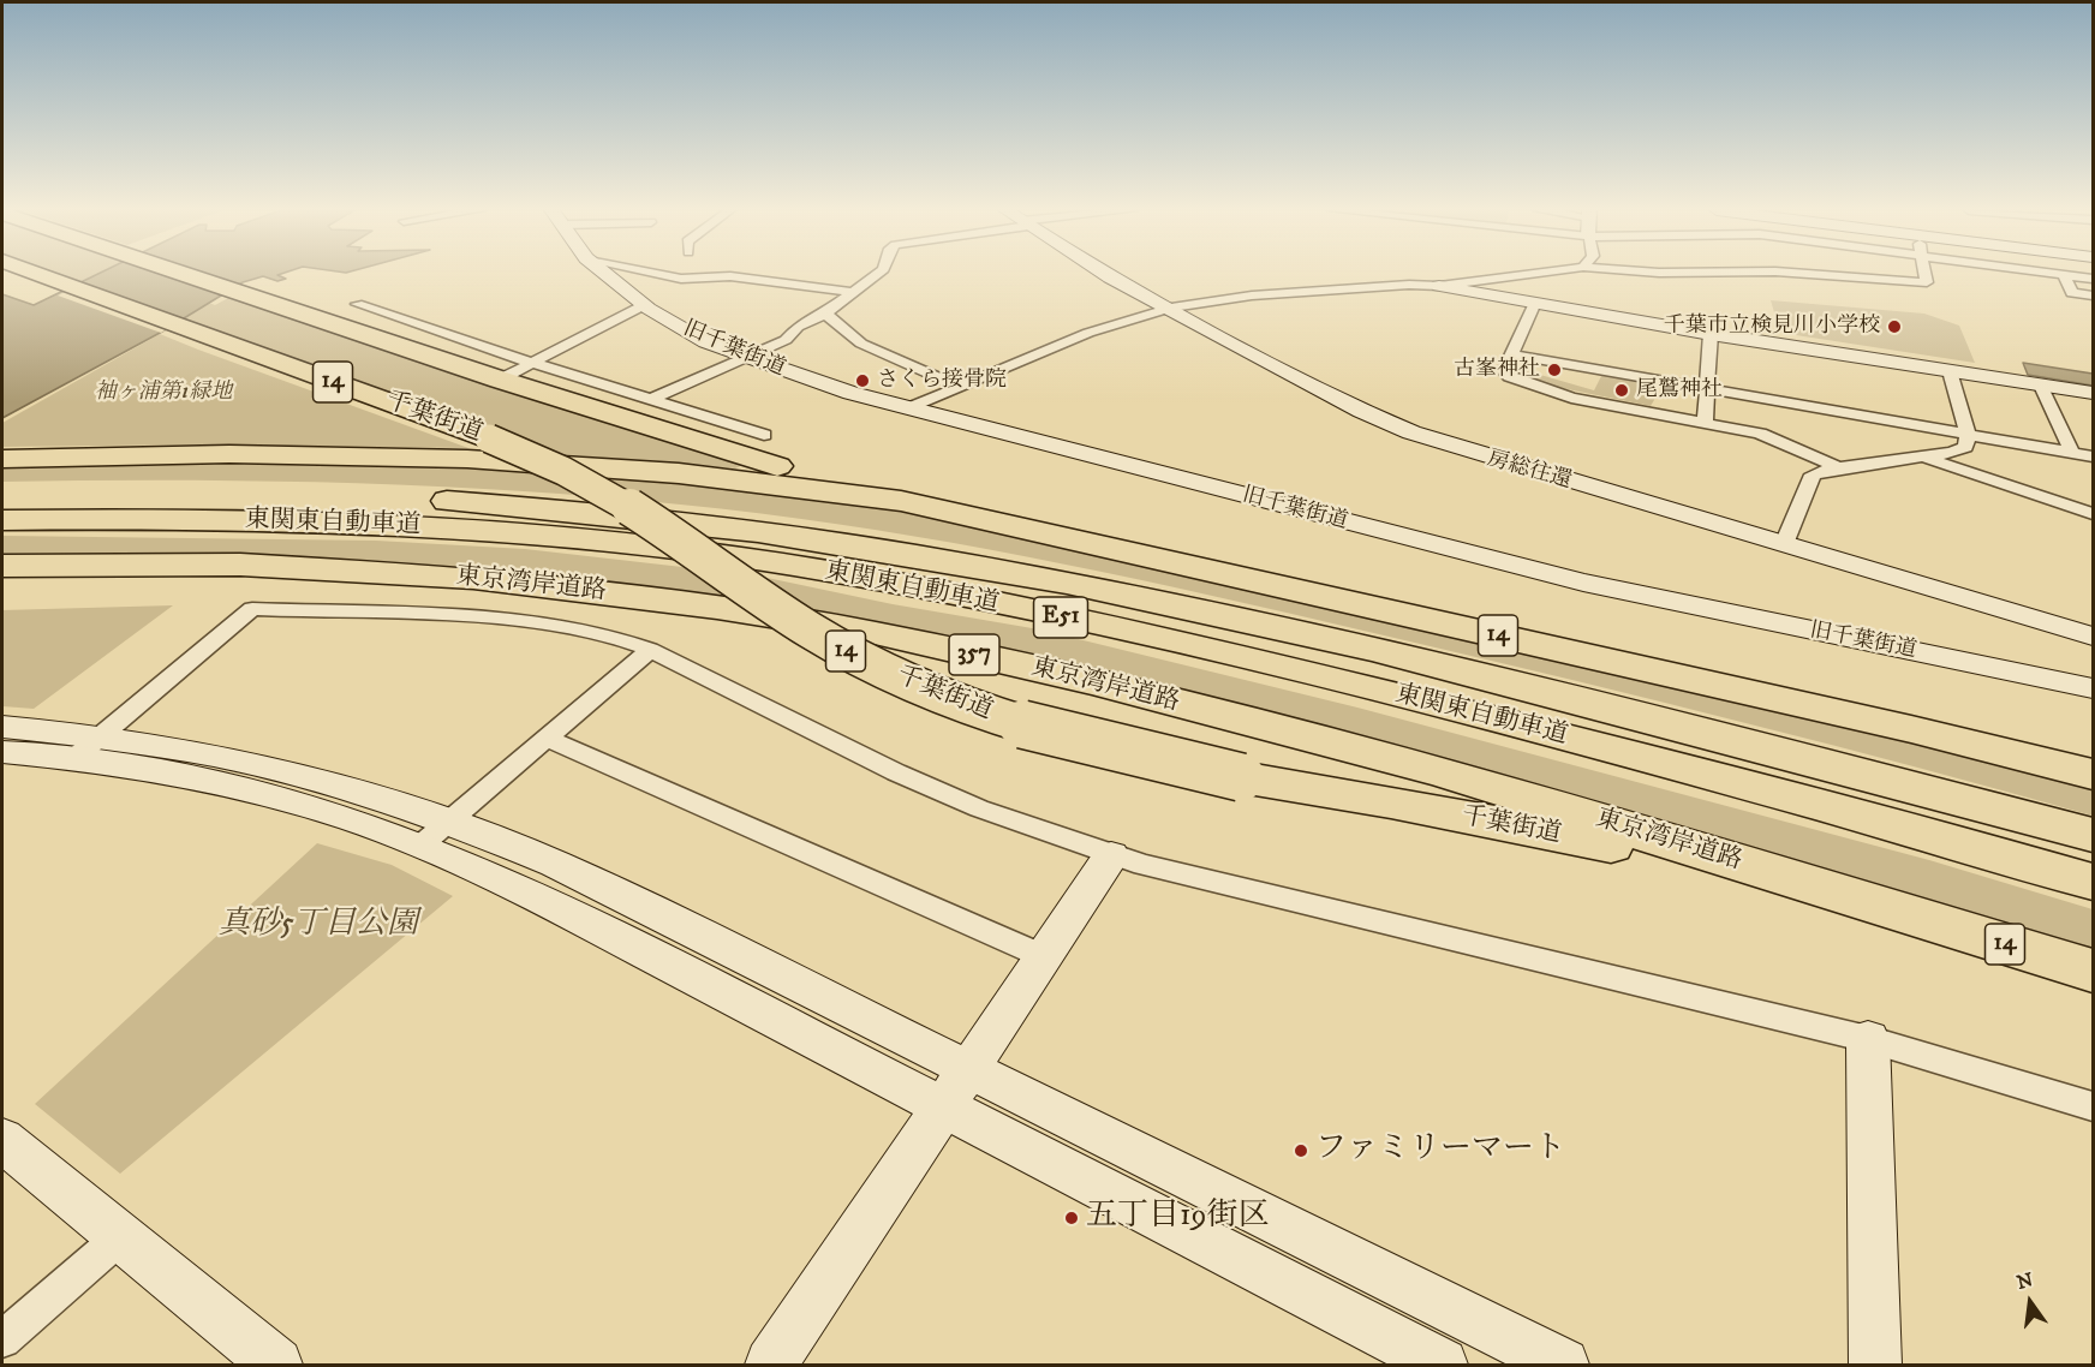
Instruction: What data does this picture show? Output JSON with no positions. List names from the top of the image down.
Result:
{
  "streets": {
    "highway": [
      "14",
      "千葉街道",
      "東関東自動車道",
      "東京湾岸道路",
      "E51",
      "357"
    ],
    "street": ["旧千葉街道", "房総往還"]
  },
  "crossings": [
    ["千葉街道", "東京湾岸道路"]
  ],
  "parks": ["袖ヶ浦第1緑地", "真砂5丁目公園"],
  "places": [
    "千葉市立検見川小学校",
    "古峯神社",
    "さくら接骨院",
    "尾鷲神社",
    "ファミリーマート",
    "五丁目19街区"
  ],
  "north": "top"
}
